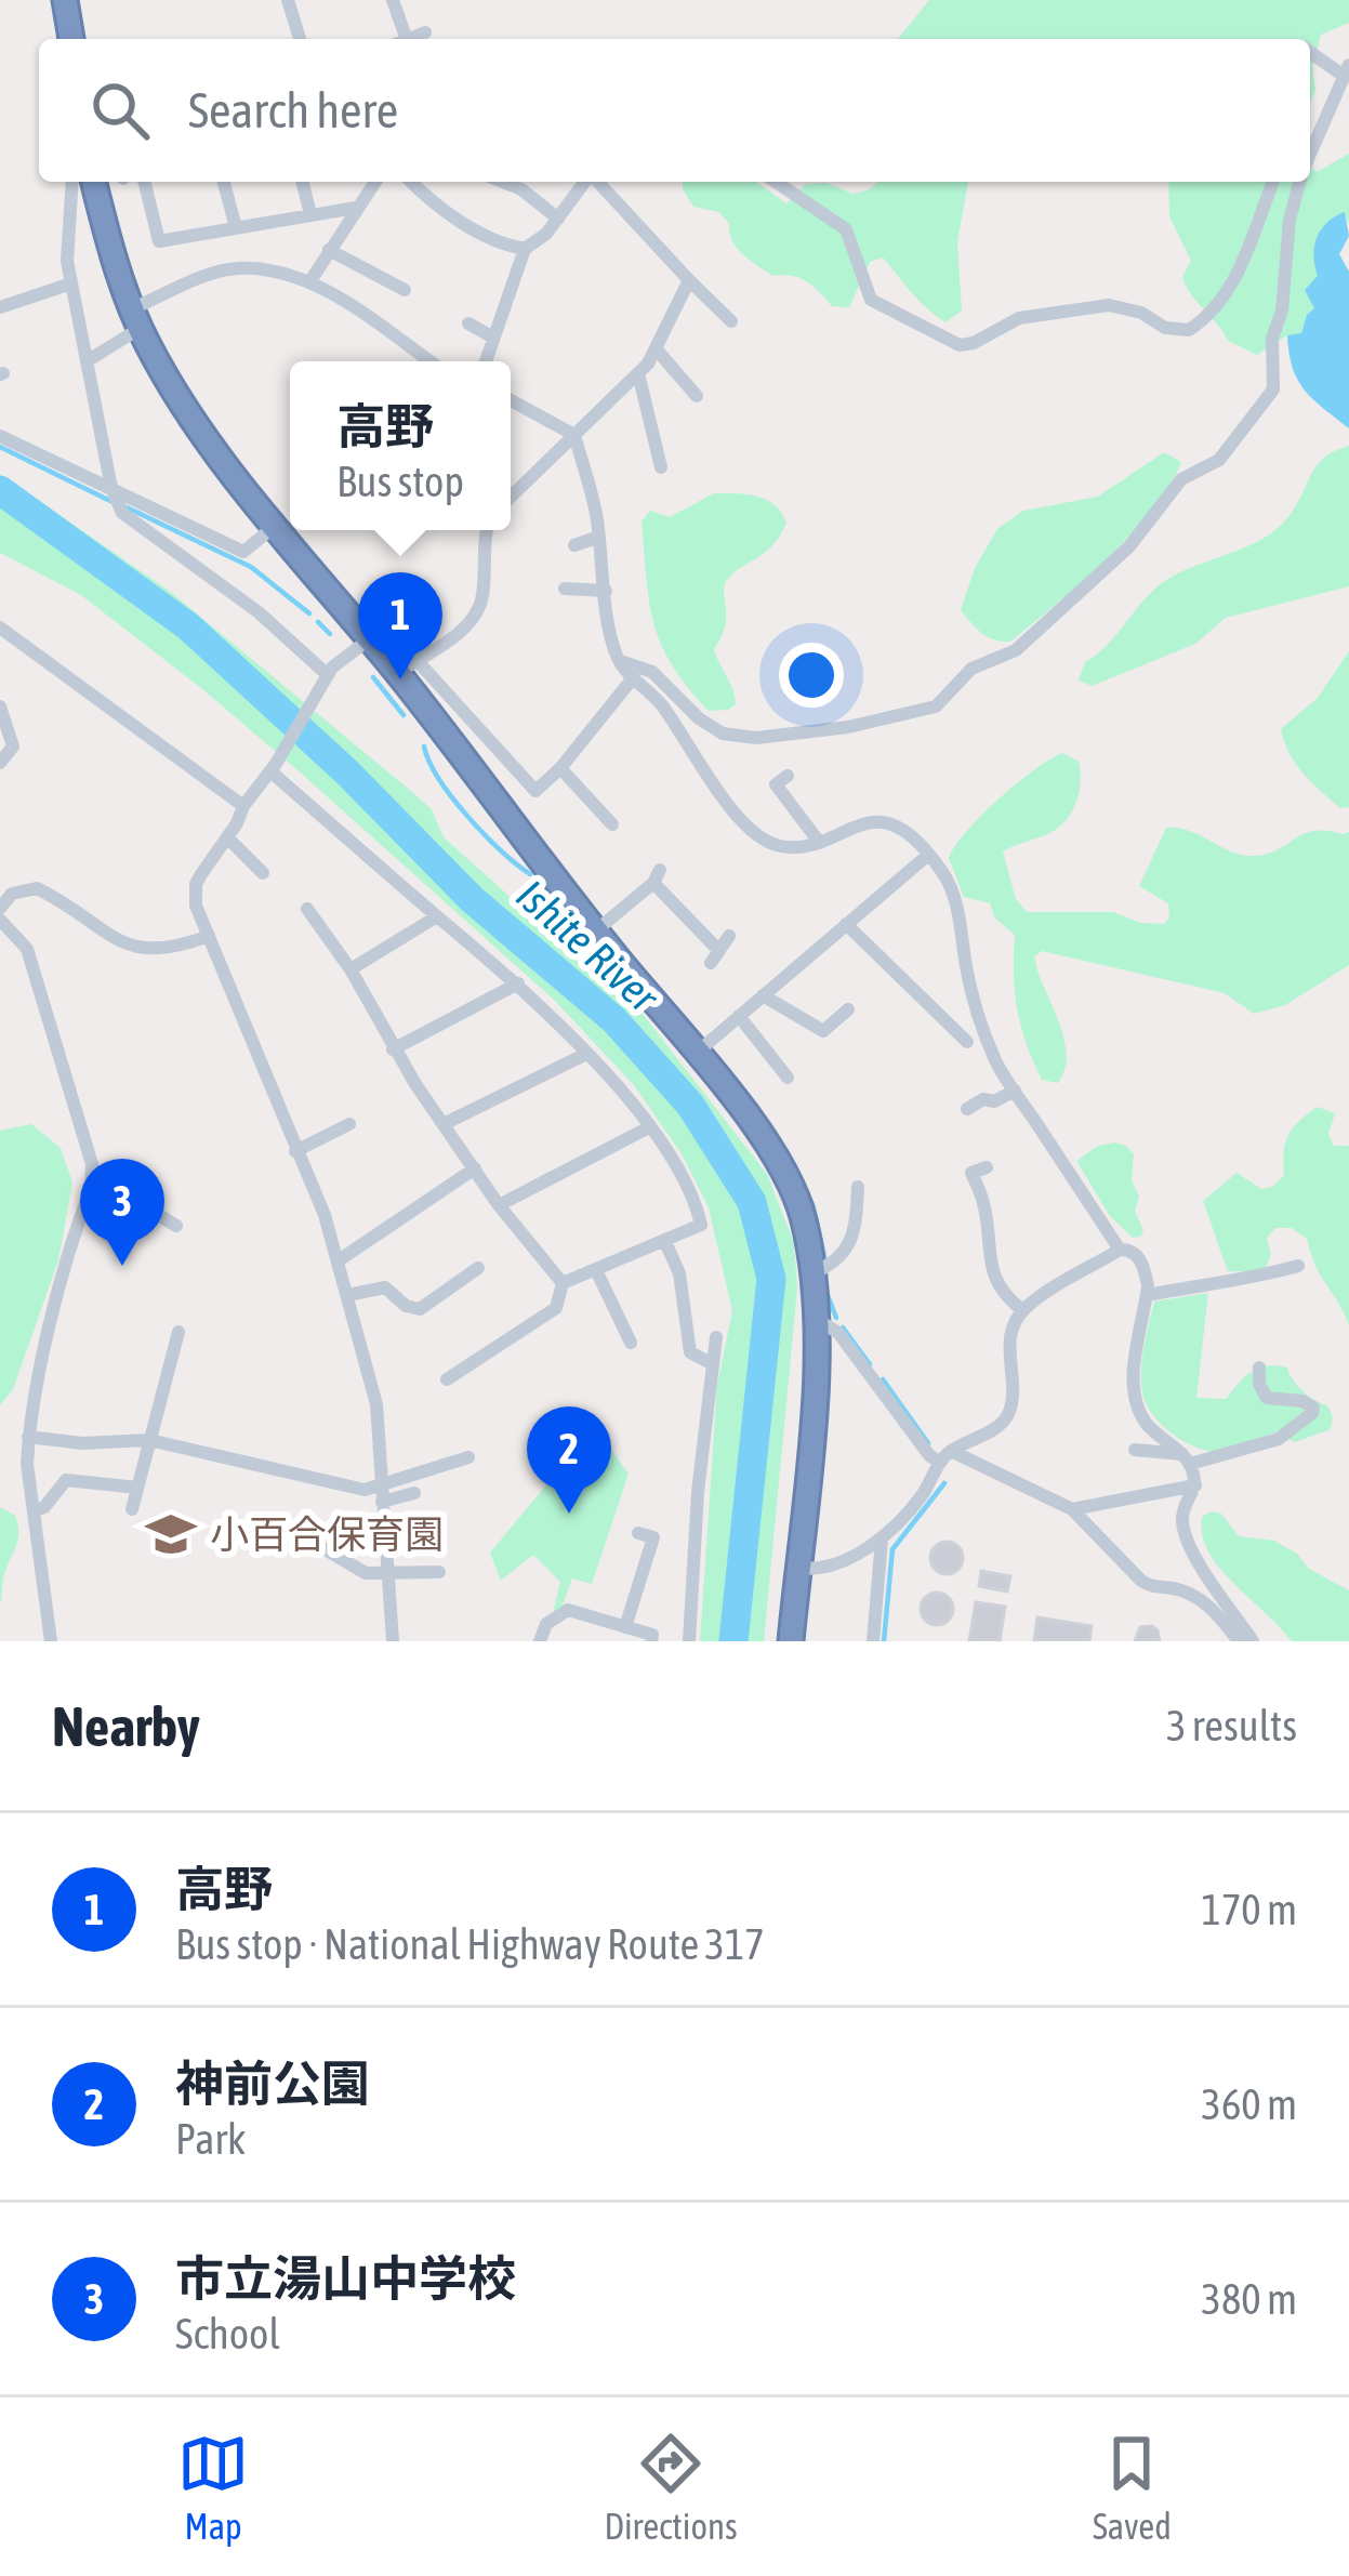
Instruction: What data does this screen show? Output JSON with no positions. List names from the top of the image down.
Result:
{
  "water": ["Ishite River"],
  "places": {
    "school or university": ["小百合保育園"]
  },
  "page": {
    "search": "Search here",
    "popup": ["高野", "Bus stop"],
    "pins": ["1", "3", "2"],
    "heading": ["Nearby", "3 results"],
    "list": [
      {
        "mark": "1",
        "name": "高野",
        "note": "Bus stop · National Highway Route 317",
        "value": "170 m"
      },
      {
        "mark": "2",
        "name": "神前公園",
        "note": "Park",
        "value": "360 m"
      },
      {
        "mark": "3",
        "name": "市立湯山中学校",
        "note": "School",
        "value": "380 m"
      }
    ],
    "nav": ["Map", "Directions", "Saved"]
  }
}
